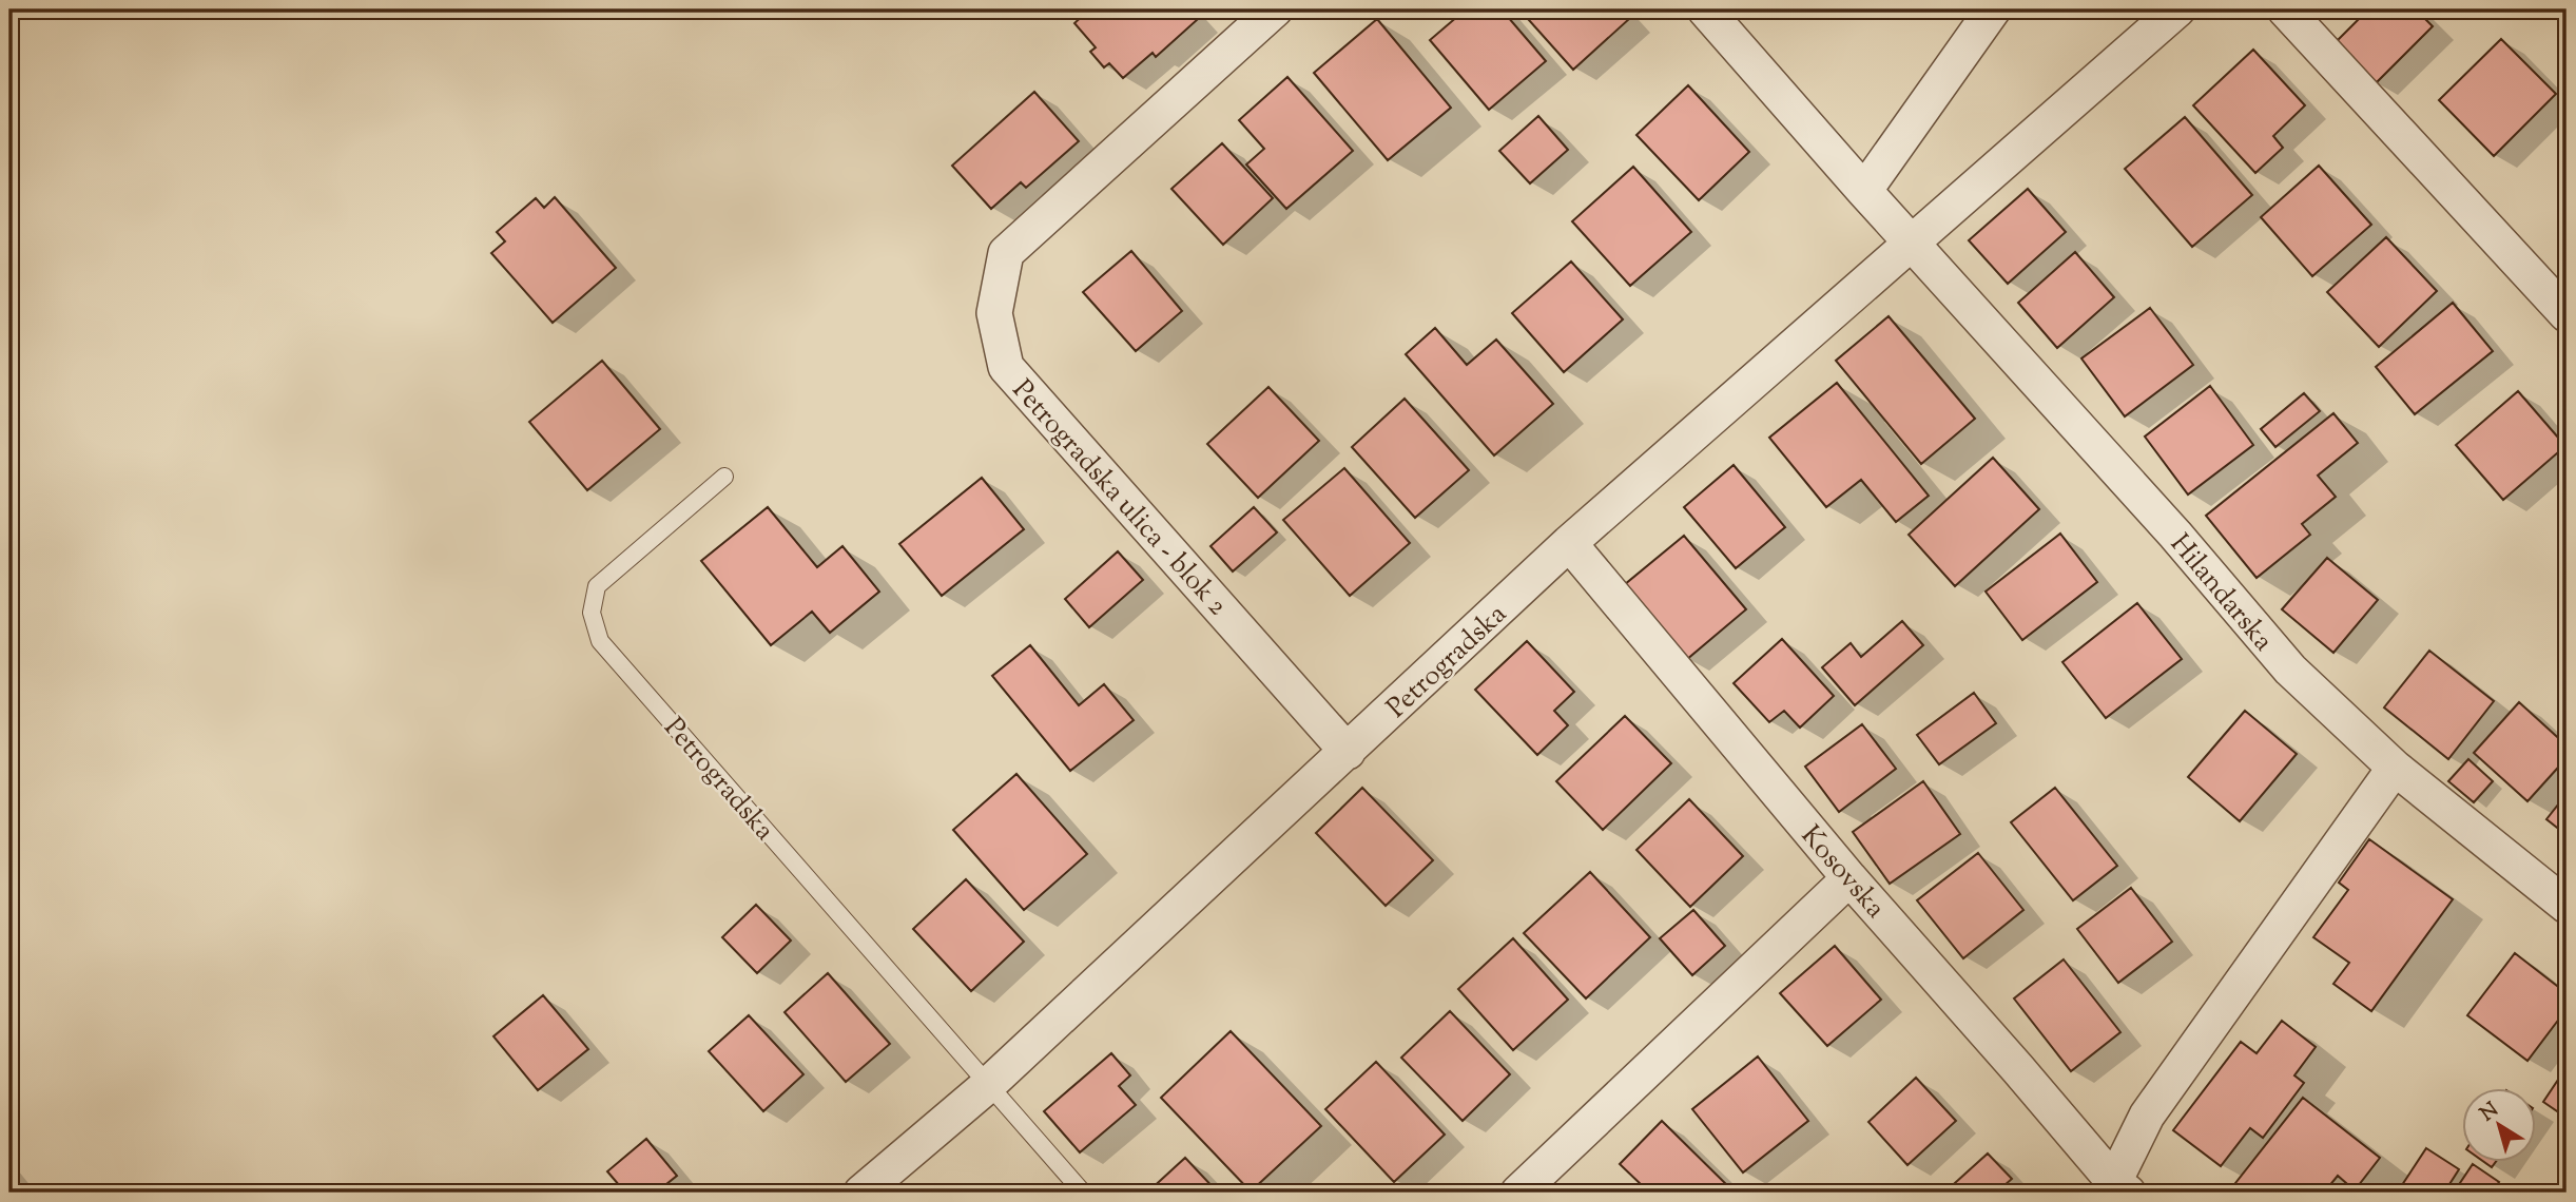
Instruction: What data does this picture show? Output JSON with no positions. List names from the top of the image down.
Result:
{
  "streets": {
    "street": [
      "Petrogradska ulica - blok 2",
      "Hilandarska",
      "Petrogradska",
      "Kosovska"
    ]
  },
  "crossings": [
    ["Petrogradska ulica - blok 2", "Petrogradska"],
    ["Hilandarska", "Petrogradska"],
    ["Petrogradska", "Kosovska"]
  ],
  "north": "top left"
}
